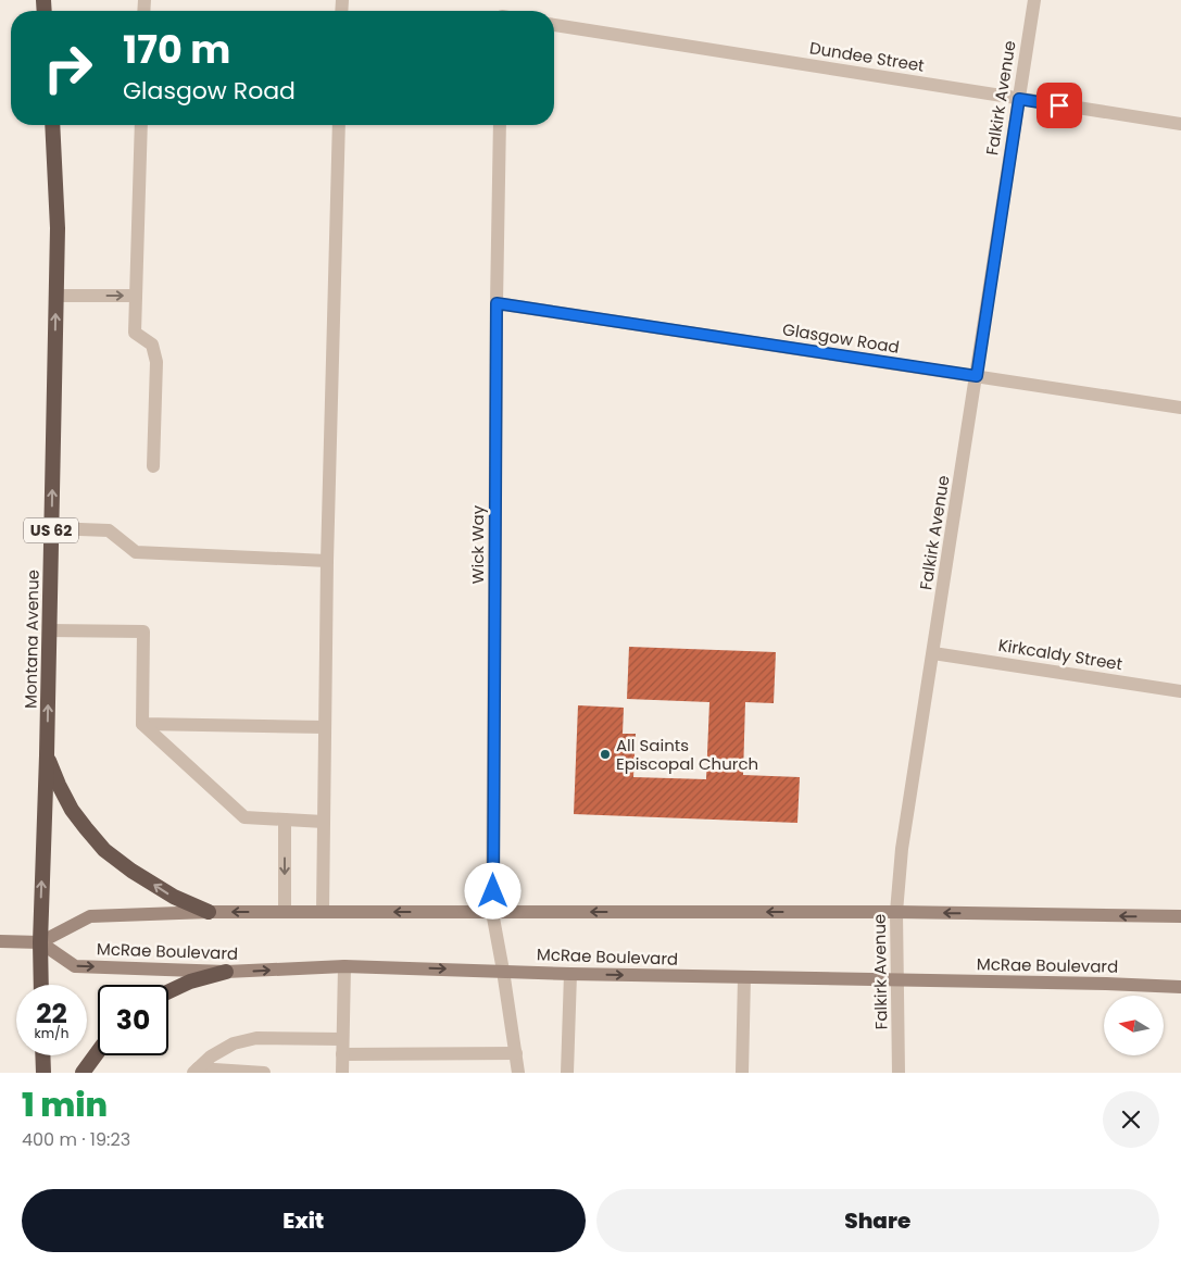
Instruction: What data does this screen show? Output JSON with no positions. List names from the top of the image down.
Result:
{
  "streets": {
    "highway": ["US 62", "Montana Avenue"],
    "main road": ["McRae Boulevard"],
    "street": [
      "Dundee Street",
      "Falkirk Avenue",
      "Glasgow Road",
      "Wick Way",
      "Kirkcaldy Street"
    ]
  },
  "crossings": [
    ["Dundee Street", "Falkirk Avenue"],
    ["Falkirk Avenue", "Glasgow Road"],
    ["Falkirk Avenue", "Kirkcaldy Street"],
    ["Falkirk Avenue", "McRae Boulevard"],
    ["Glasgow Road", "Wick Way"],
    ["Wick Way", "McRae Boulevard"],
    ["Montana Avenue", "McRae Boulevard"]
  ],
  "one_way": ["Montana Avenue"],
  "places": ["All Saints Episcopal Church"],
  "north": "left",
  "page": {
    "turn": ["170 m", "Glasgow Road"],
    "speed": "22 km/h",
    "limit": "30",
    "heading": ["1 min", "400 m · 19:23"],
    "buttons": ["Exit", "Share"]
  }
}
